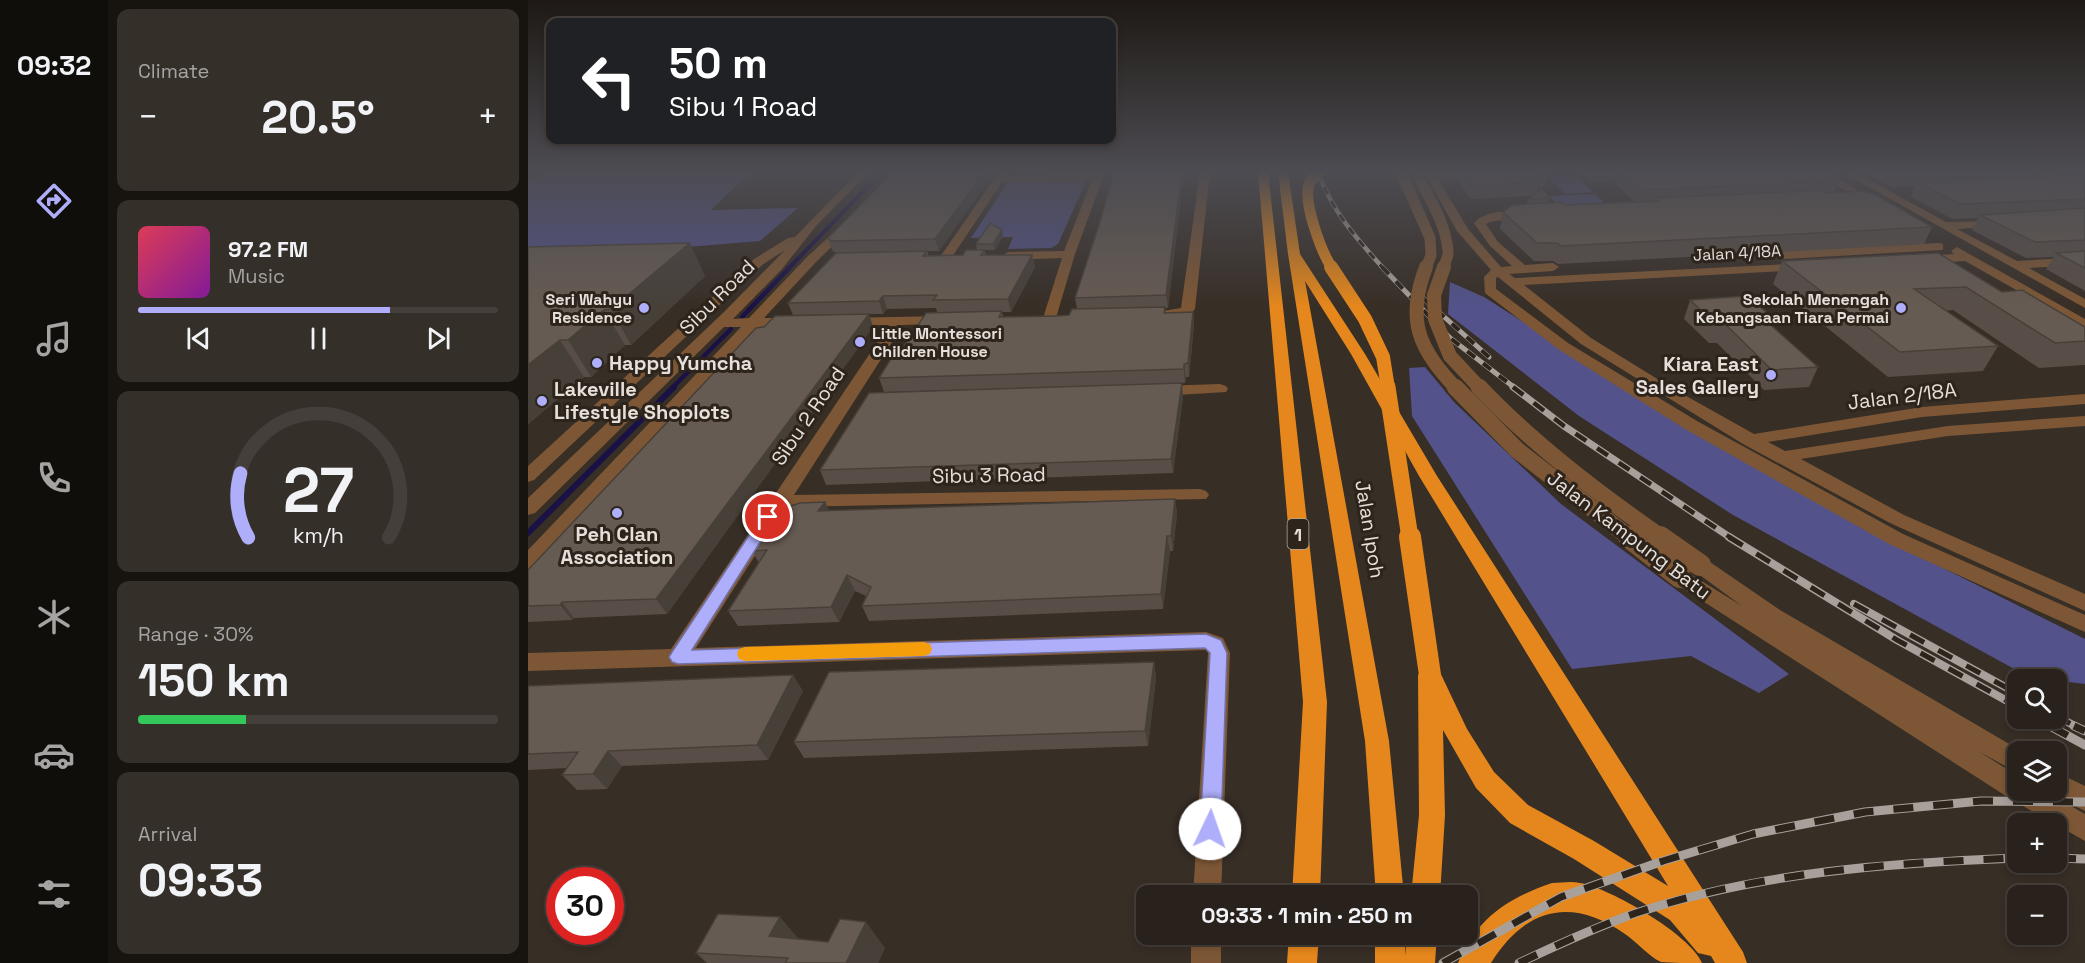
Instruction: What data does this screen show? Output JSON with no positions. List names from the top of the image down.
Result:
{
  "streets": {
    "highway": ["Jalan Ipoh", "1"],
    "street": [
      "Jalan 4/18A",
      "Sibu Road",
      "Jalan 2/18A",
      "Sibu 2 Road",
      "Sibu 3 Road",
      "Jalan Kampung Batu"
    ]
  },
  "crossings": [
    ["Sibu 2 Road", "Sibu 3 Road"]
  ],
  "places": [
    "Seri Wahyu Residence",
    "Sekolah Menengah Kebangsaan Tiara Permai",
    "Little Montessori Children House",
    "Happy Yumcha",
    "Kiara East Sales Gallery",
    "Lakeville Lifestyle Shoplots",
    "Peh Clan Association"
  ],
  "page": {
    "tabs": "09:32",
    "tile": [
      "Climate",
      ["Range · 30%", "150 km"],
      ["Arrival", "09:33"]
    ],
    "turn": ["50 m", "Sibu 1 Road"],
    "heat": ["−", "20.5°", "+"],
    "song": ["97.2 FM", "Music"],
    "map_buttons": ["+", "−"],
    "limit": "30",
    "trip": "09:33 · 1 min · 250 m",
    "gauge": ["27", "km/h"]
  }
}
